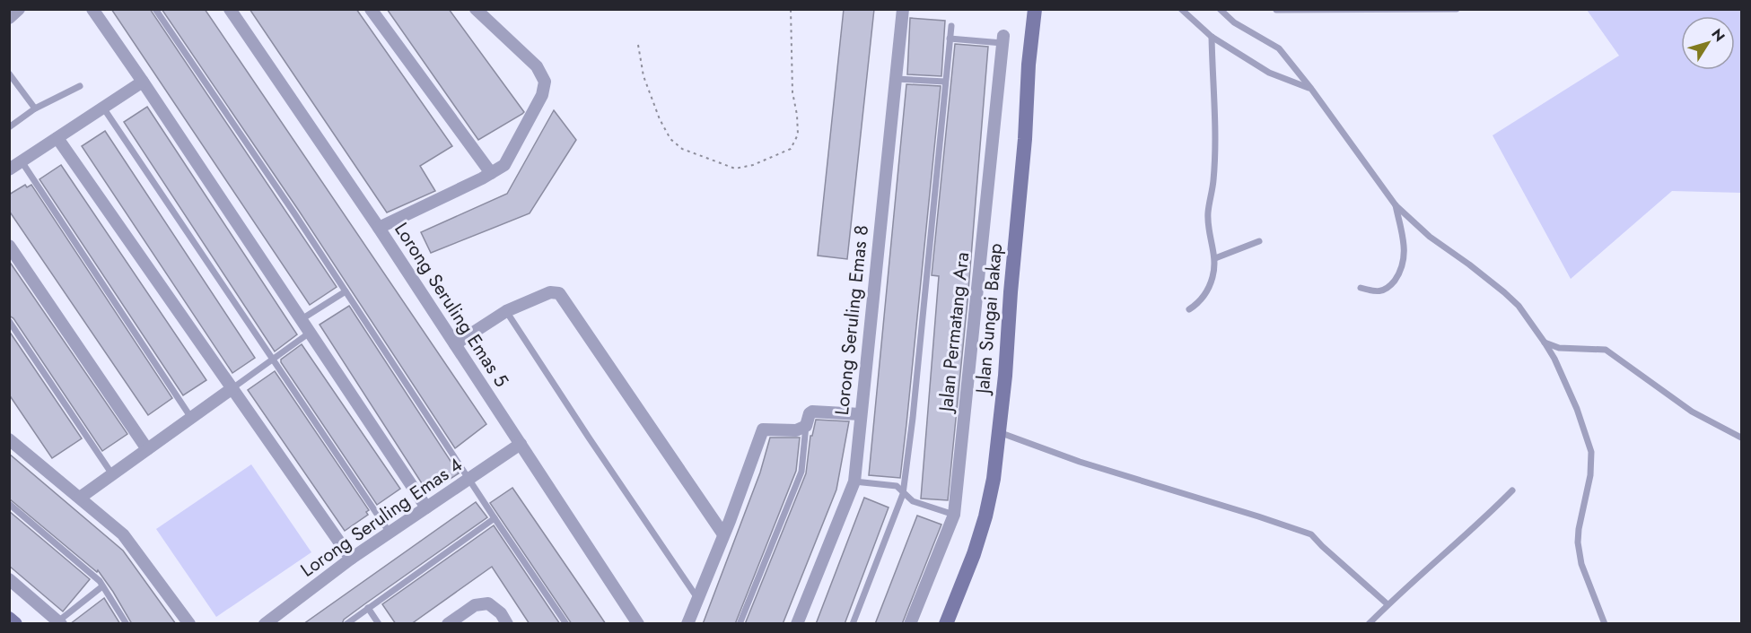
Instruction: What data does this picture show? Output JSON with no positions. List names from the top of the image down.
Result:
{
  "streets": {
    "main road": ["Jalan Sungai Bakap"],
    "street": [
      "Lorong Seruling Emas 5",
      "Lorong Seruling Emas 8",
      "Jalan Permatang Ara",
      "Lorong Seruling Emas 4"
    ]
  },
  "crossings": [
    ["Lorong Seruling Emas 5", "Lorong Seruling Emas 4"]
  ],
  "north": "top right"
}
